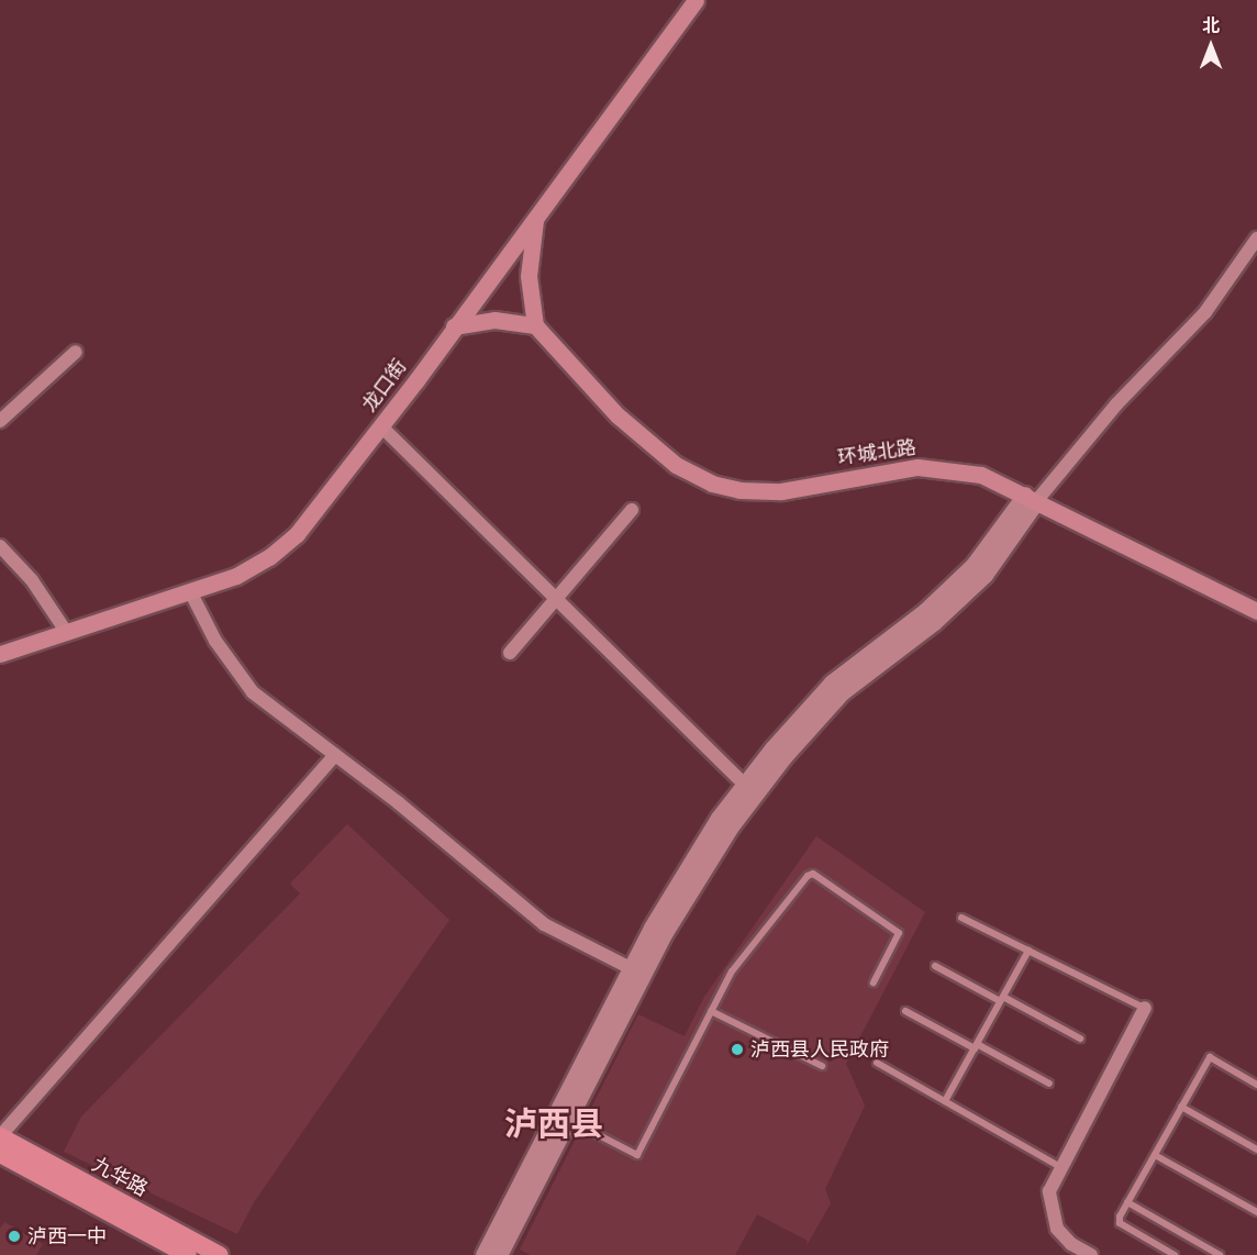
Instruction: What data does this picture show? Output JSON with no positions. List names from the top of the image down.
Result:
{
  "streets": {
    "highway": ["九华路"],
    "main road": ["龙口街", "环城北路"]
  },
  "districts": ["泸西县"],
  "places": ["泸西县人民政府", "泸西一中"],
  "north": "top"
}
